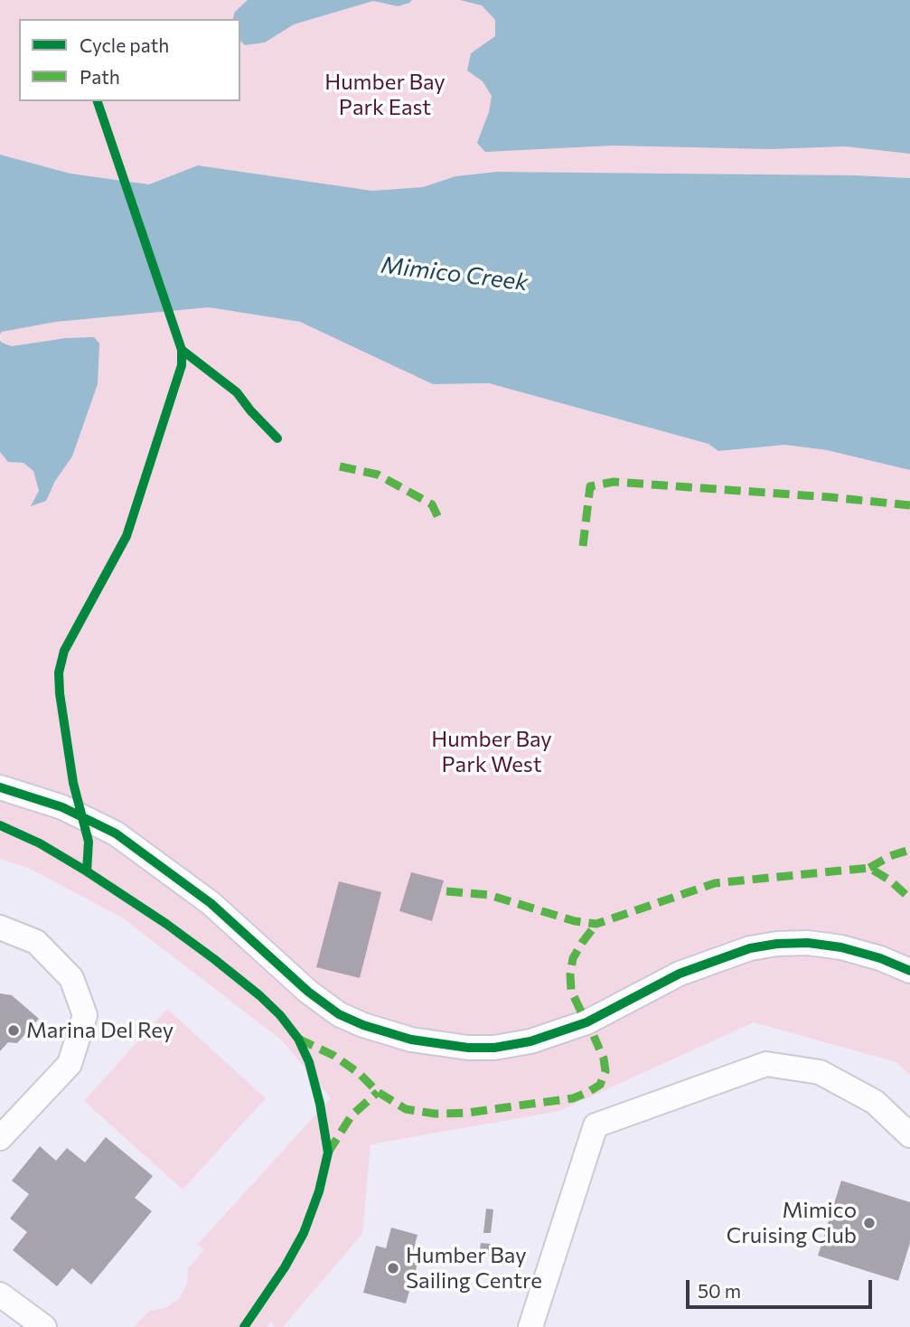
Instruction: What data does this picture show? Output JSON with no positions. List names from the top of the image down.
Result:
{
  "water": ["Mimico Creek"],
  "parks": ["Humber Bay Park East", "Humber Bay Park West"],
  "places": ["Marina Del Rey", "Mimico Cruising Club", "Humber Bay Sailing Centre"],
  "legend": ["Cycle path", "Path"],
  "scale_bar": "50 m"
}
